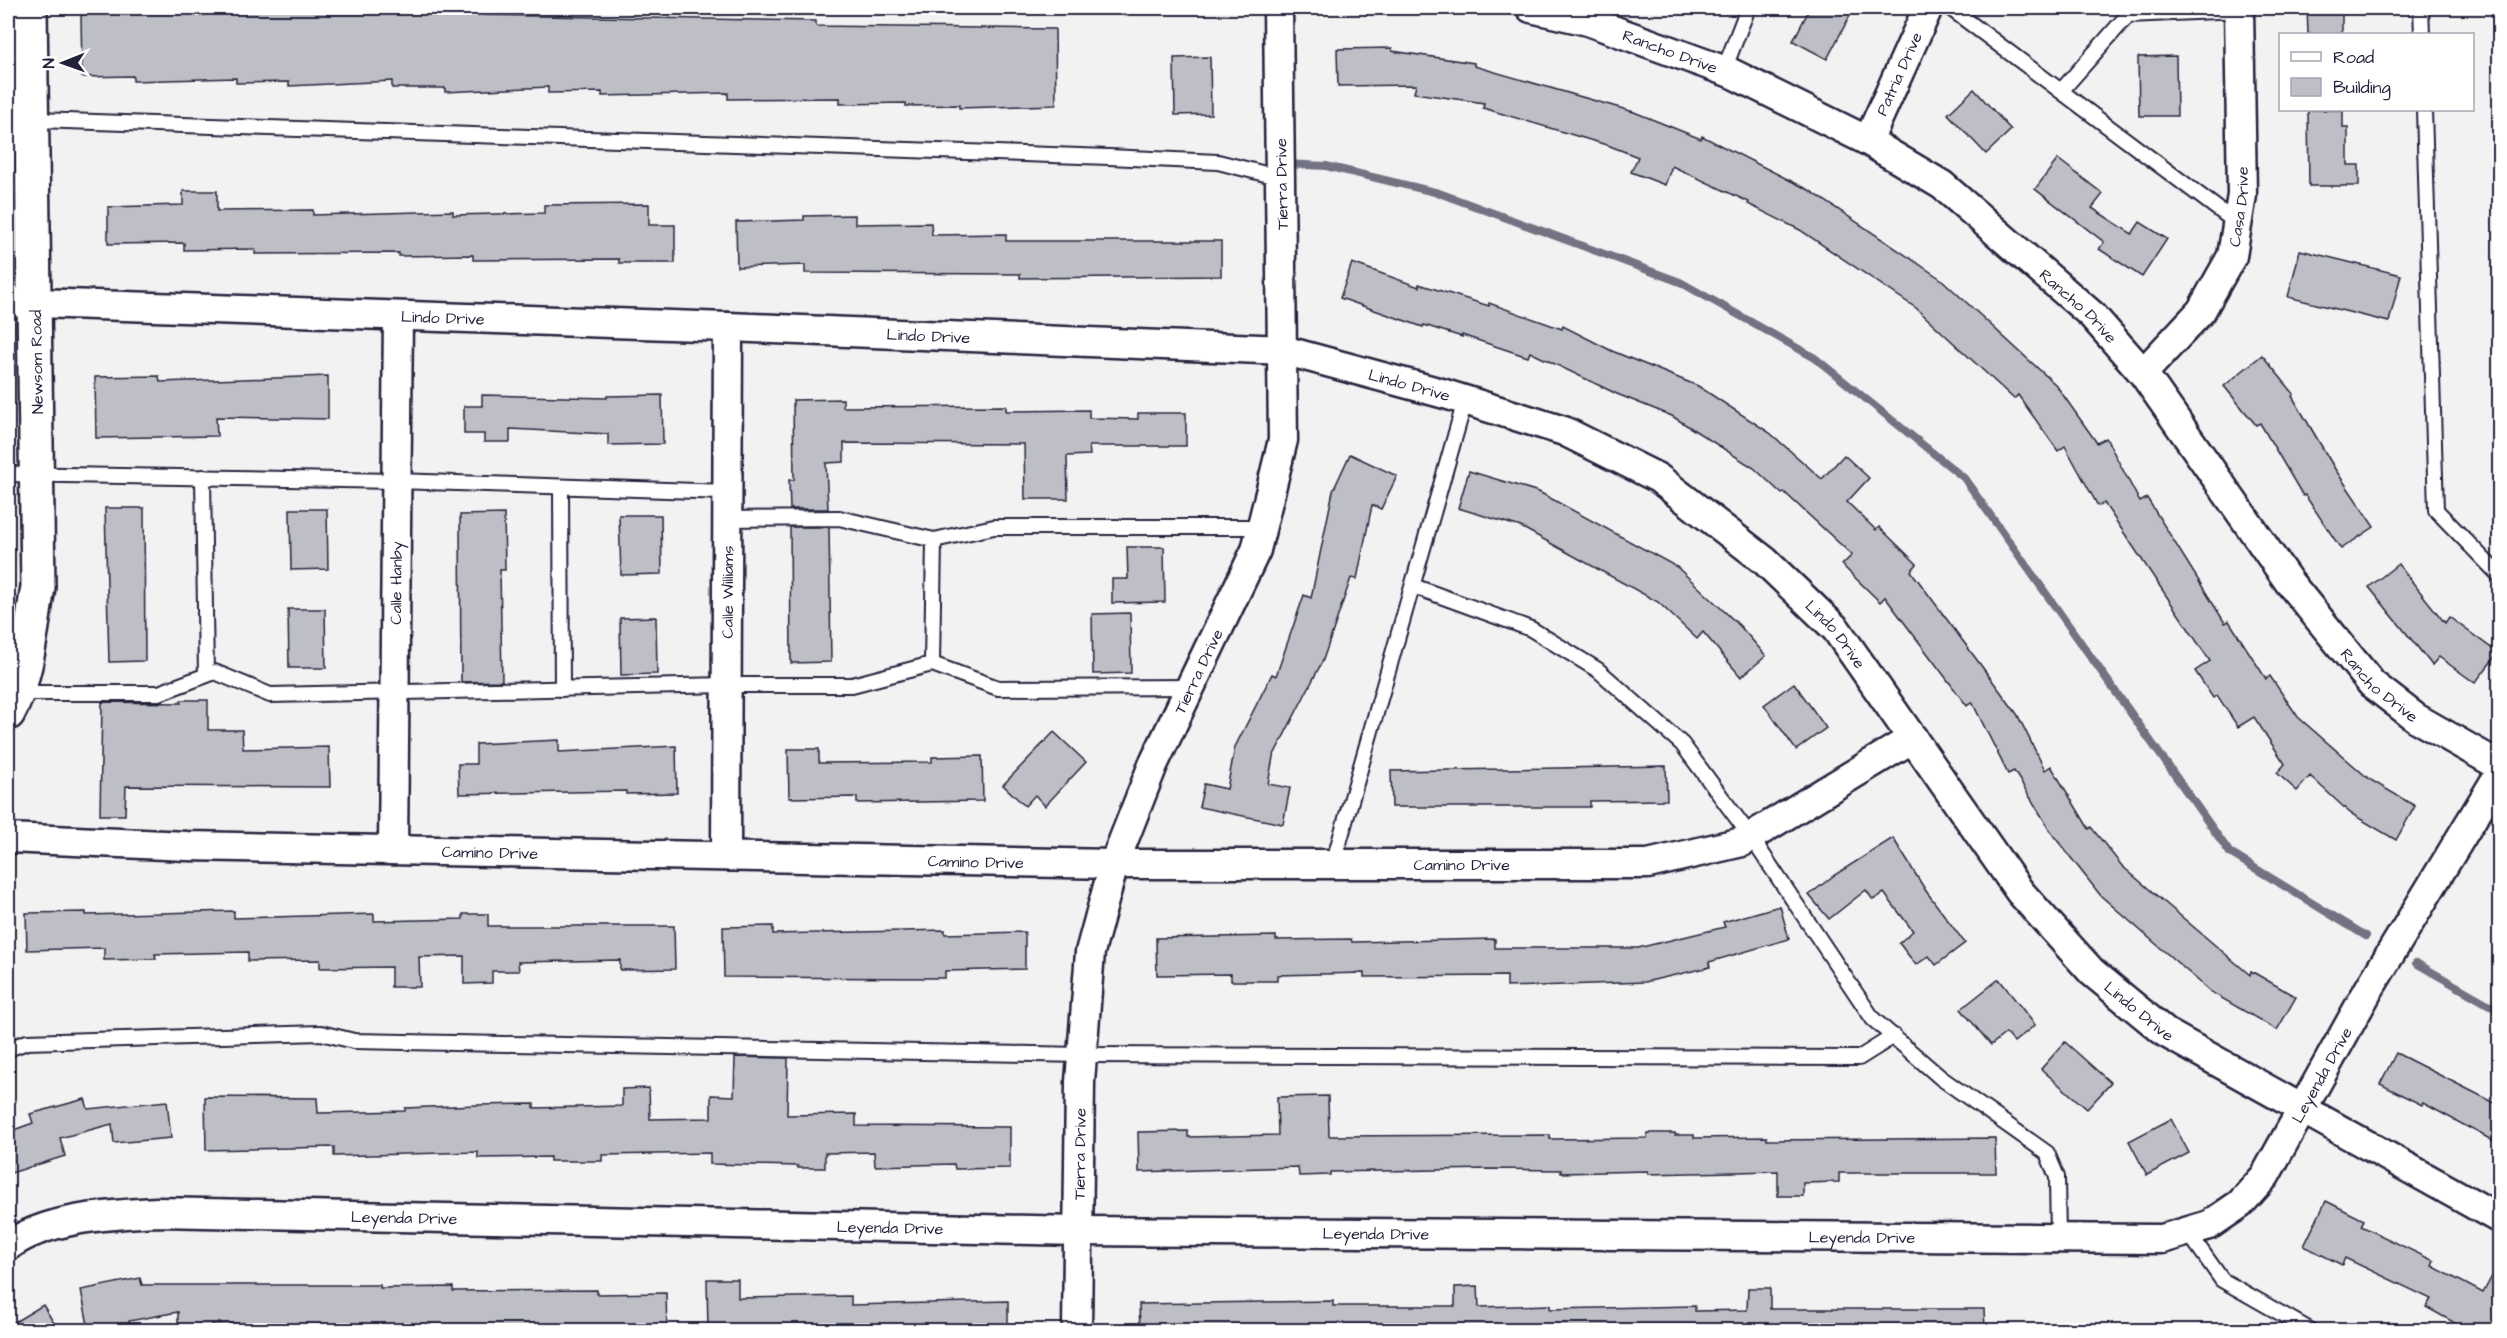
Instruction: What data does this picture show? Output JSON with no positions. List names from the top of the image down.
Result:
{
  "streets": {
    "street": [
      "Rancho Drive",
      "Patria Drive",
      "Tierra Drive",
      "Casa Drive",
      "Lindo Drive",
      "Newsom Road",
      "Calle Hanby",
      "Calle Williams",
      "Camino Drive",
      "Leyenda Drive"
    ]
  },
  "crossings": [
    ["Rancho Drive", "Patria Drive"],
    ["Rancho Drive", "Casa Drive"],
    ["Tierra Drive", "Lindo Drive"],
    ["Tierra Drive", "Camino Drive"],
    ["Tierra Drive", "Leyenda Drive"],
    ["Lindo Drive", "Newsom Road"],
    ["Lindo Drive", "Calle Hanby"],
    ["Lindo Drive", "Calle Williams"],
    ["Lindo Drive", "Camino Drive"],
    ["Lindo Drive", "Leyenda Drive"],
    ["Calle Hanby", "Camino Drive"],
    ["Calle Williams", "Camino Drive"]
  ],
  "legend": ["Road", "Building"],
  "north": "left"
}
